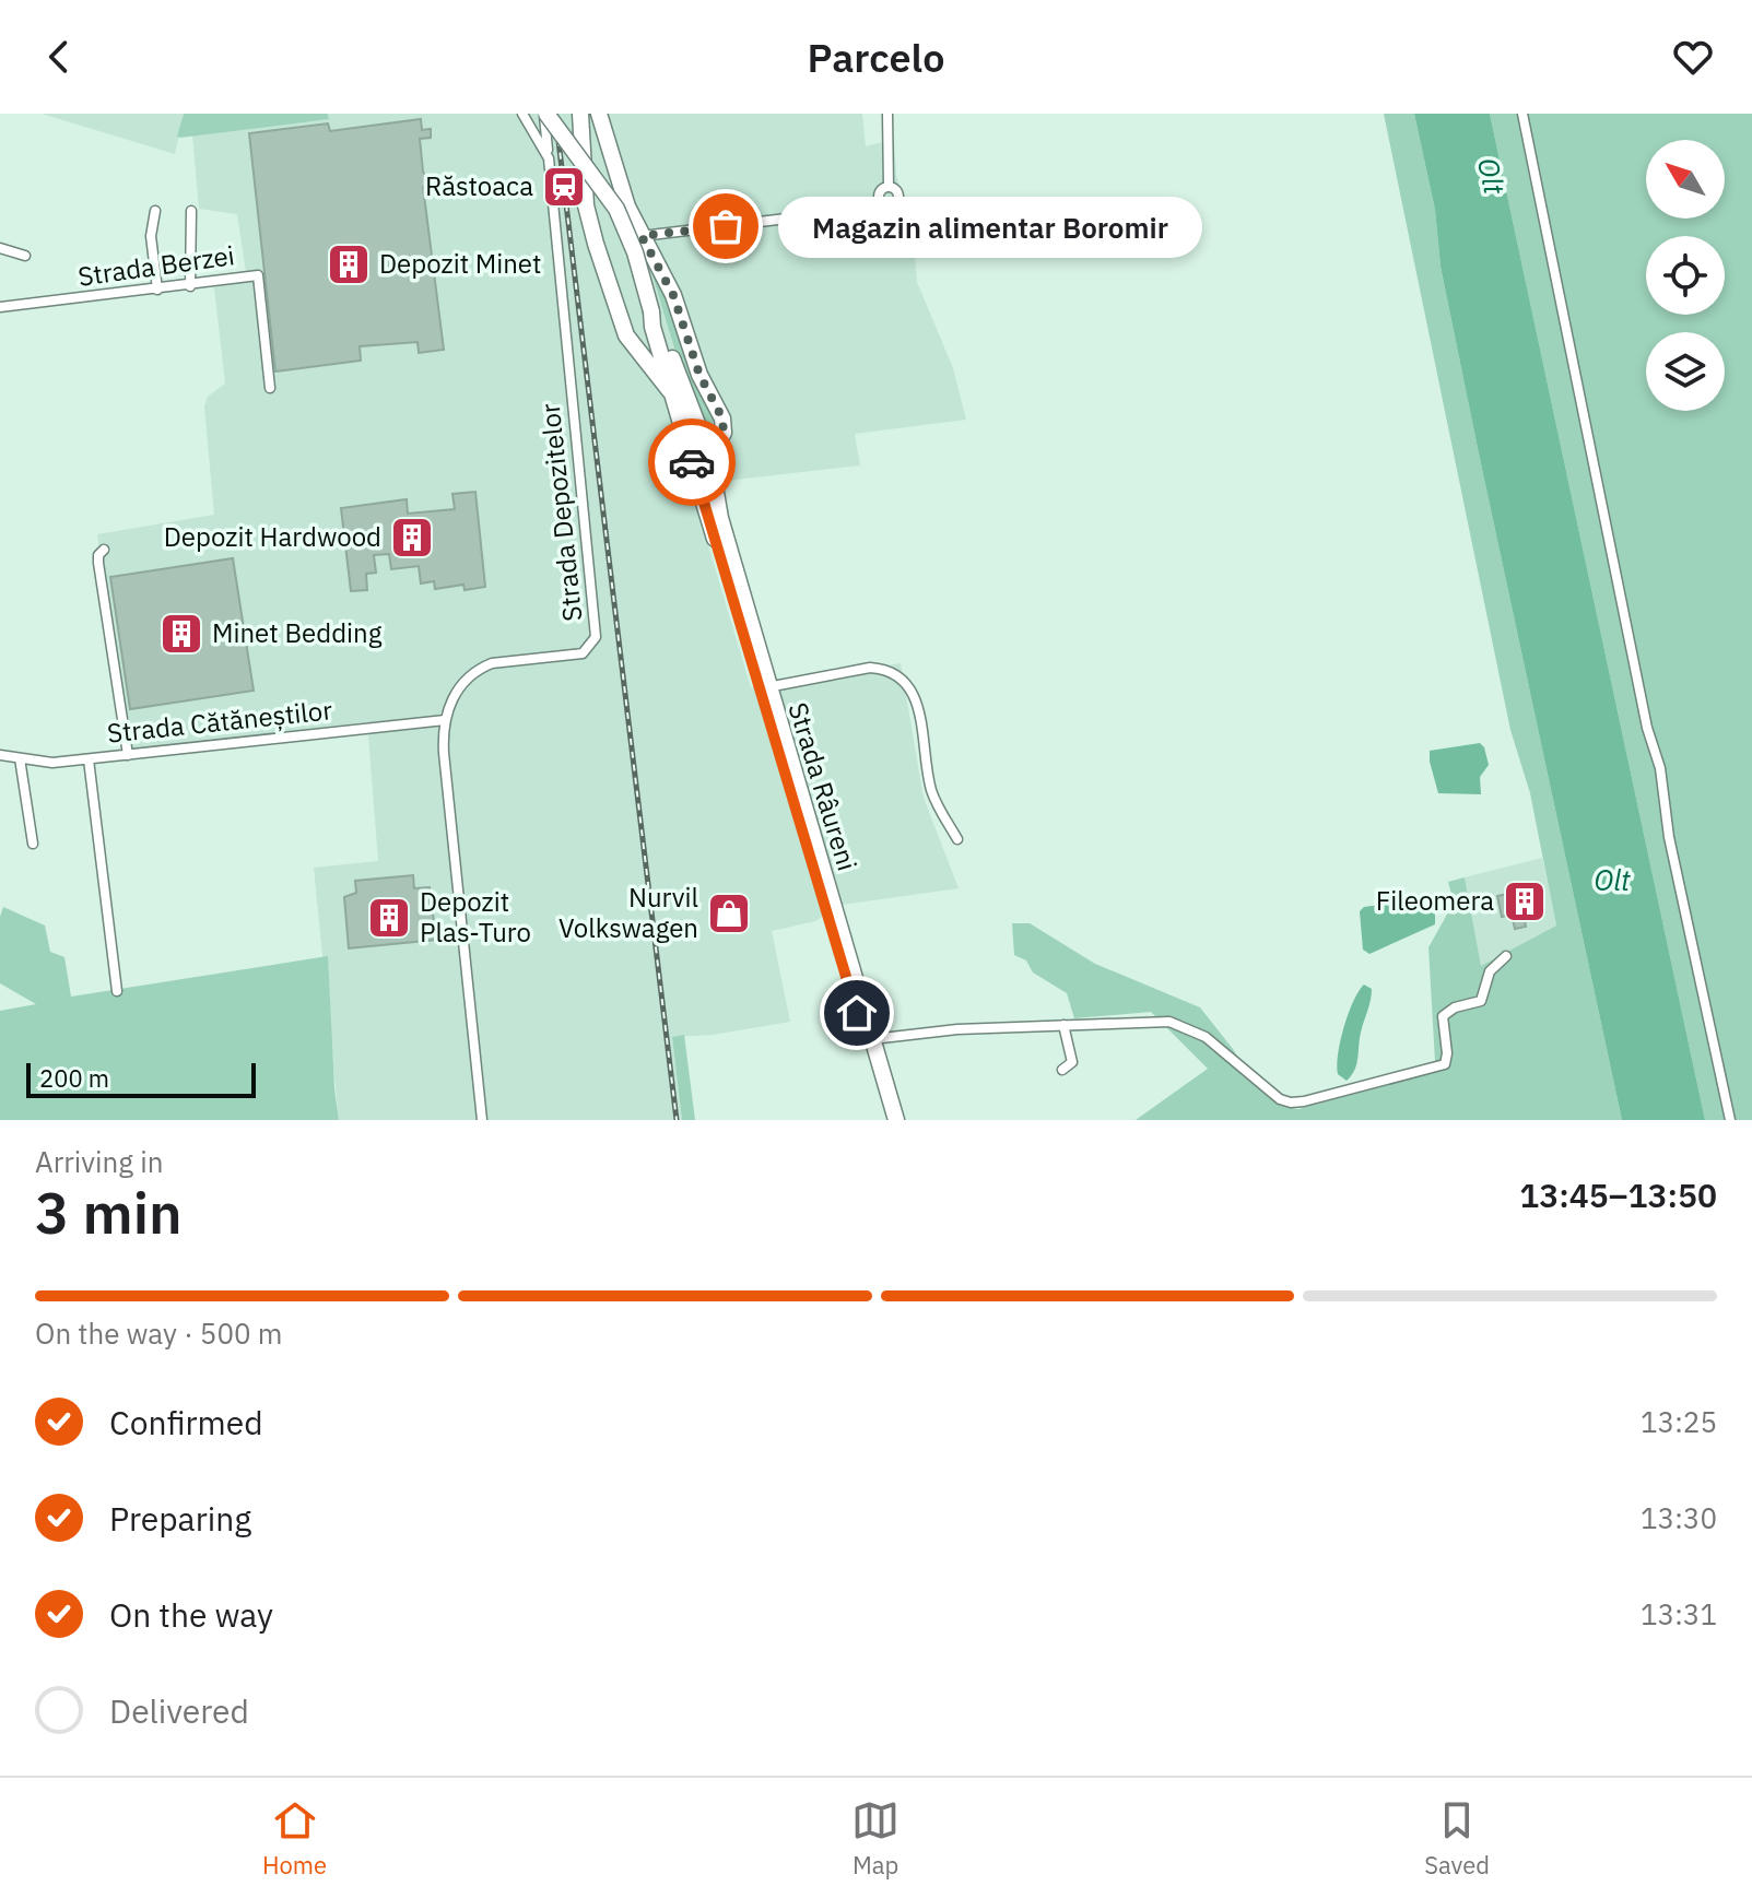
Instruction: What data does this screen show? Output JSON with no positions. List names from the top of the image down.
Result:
{
  "streets": {
    "main road": ["Strada Râureni"],
    "street": ["Strada Berzei", "Strada Depozitelor", "Strada Cătăneștilor"]
  },
  "crossings": [
    ["Strada Depozitelor", "Strada Cătăneștilor"]
  ],
  "water": ["Olt"],
  "places": {
    "station": ["Răstoaca"],
    "other": ["Magazin alimentar Boromir"],
    "building": [
      "Depozit Minet",
      "Depozit Hardwood",
      "Minet Bedding",
      "Fileomera",
      "Depozit Plas-Turo"
    ],
    "shop": ["Nurvil Volkswagen"]
  },
  "scale_bar": "200 m",
  "north": "top left",
  "page": {
    "header": "Parcelo",
    "bubble": "Magazin alimentar Boromir",
    "scale": "200 m",
    "heading": ["3 min", "Arriving in", "13:45–13:50"],
    "bar": "On the way · 500 m",
    "list": [
      ["Confirmed", "13:25"],
      ["Preparing", "13:30"],
      ["On the way", "13:31"],
      "Delivered"
    ],
    "tabs": ["Home", "Map", "Saved"]
  }
}
